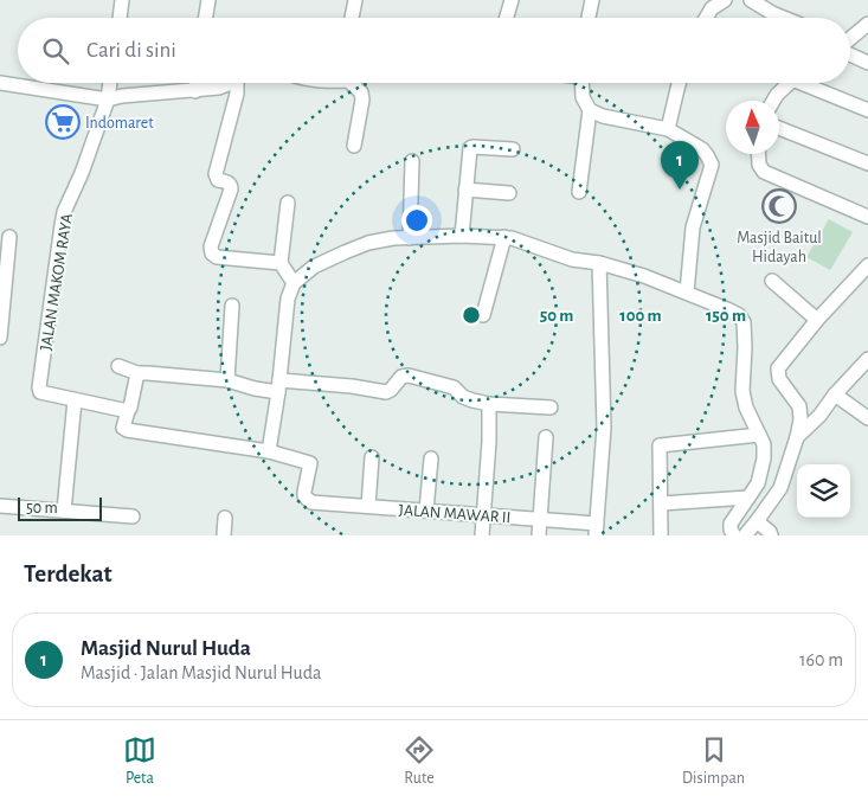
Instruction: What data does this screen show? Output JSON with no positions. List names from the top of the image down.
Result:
{
  "streets": {
    "street": ["JALAN MAKOM RAYA", "JALAN MAWAR II"]
  },
  "places": {
    "supermarket": ["Indomaret"],
    "mosque": ["Masjid Baitul Hidayah"]
  },
  "scale_bar": "50 m",
  "north": "top",
  "page": {
    "search": "Cari di sini",
    "pins": "1",
    "scale": "50 m",
    "heading": "Terdekat",
    "list": [
      {
        "mark": "1",
        "name": "Masjid Nurul Huda",
        "note": "Masjid · Jalan Masjid Nurul Huda",
        "value": "160 m"
      }
    ],
    "nav": ["Peta", "Rute", "Disimpan"]
  },
  "rings": ["50 m", "100 m", "150 m"]
}
